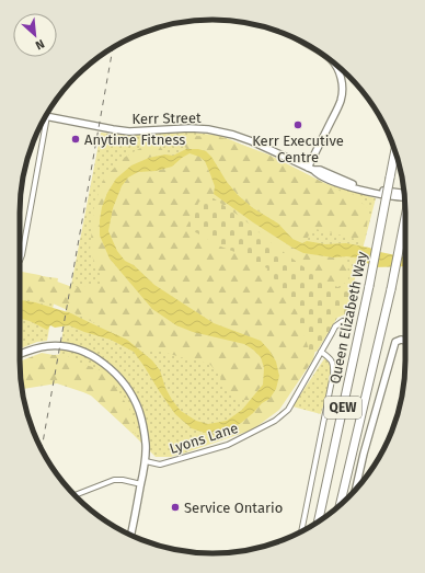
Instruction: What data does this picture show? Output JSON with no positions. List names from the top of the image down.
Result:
{
  "streets": {
    "highway": ["Queen Elizabeth Way", "QEW"],
    "street": ["Kerr Street", "Lyons Lane"]
  },
  "places": ["Kerr Executive Centre", "Anytime Fitness", "Service Ontario"],
  "north": "bottom right"
}
